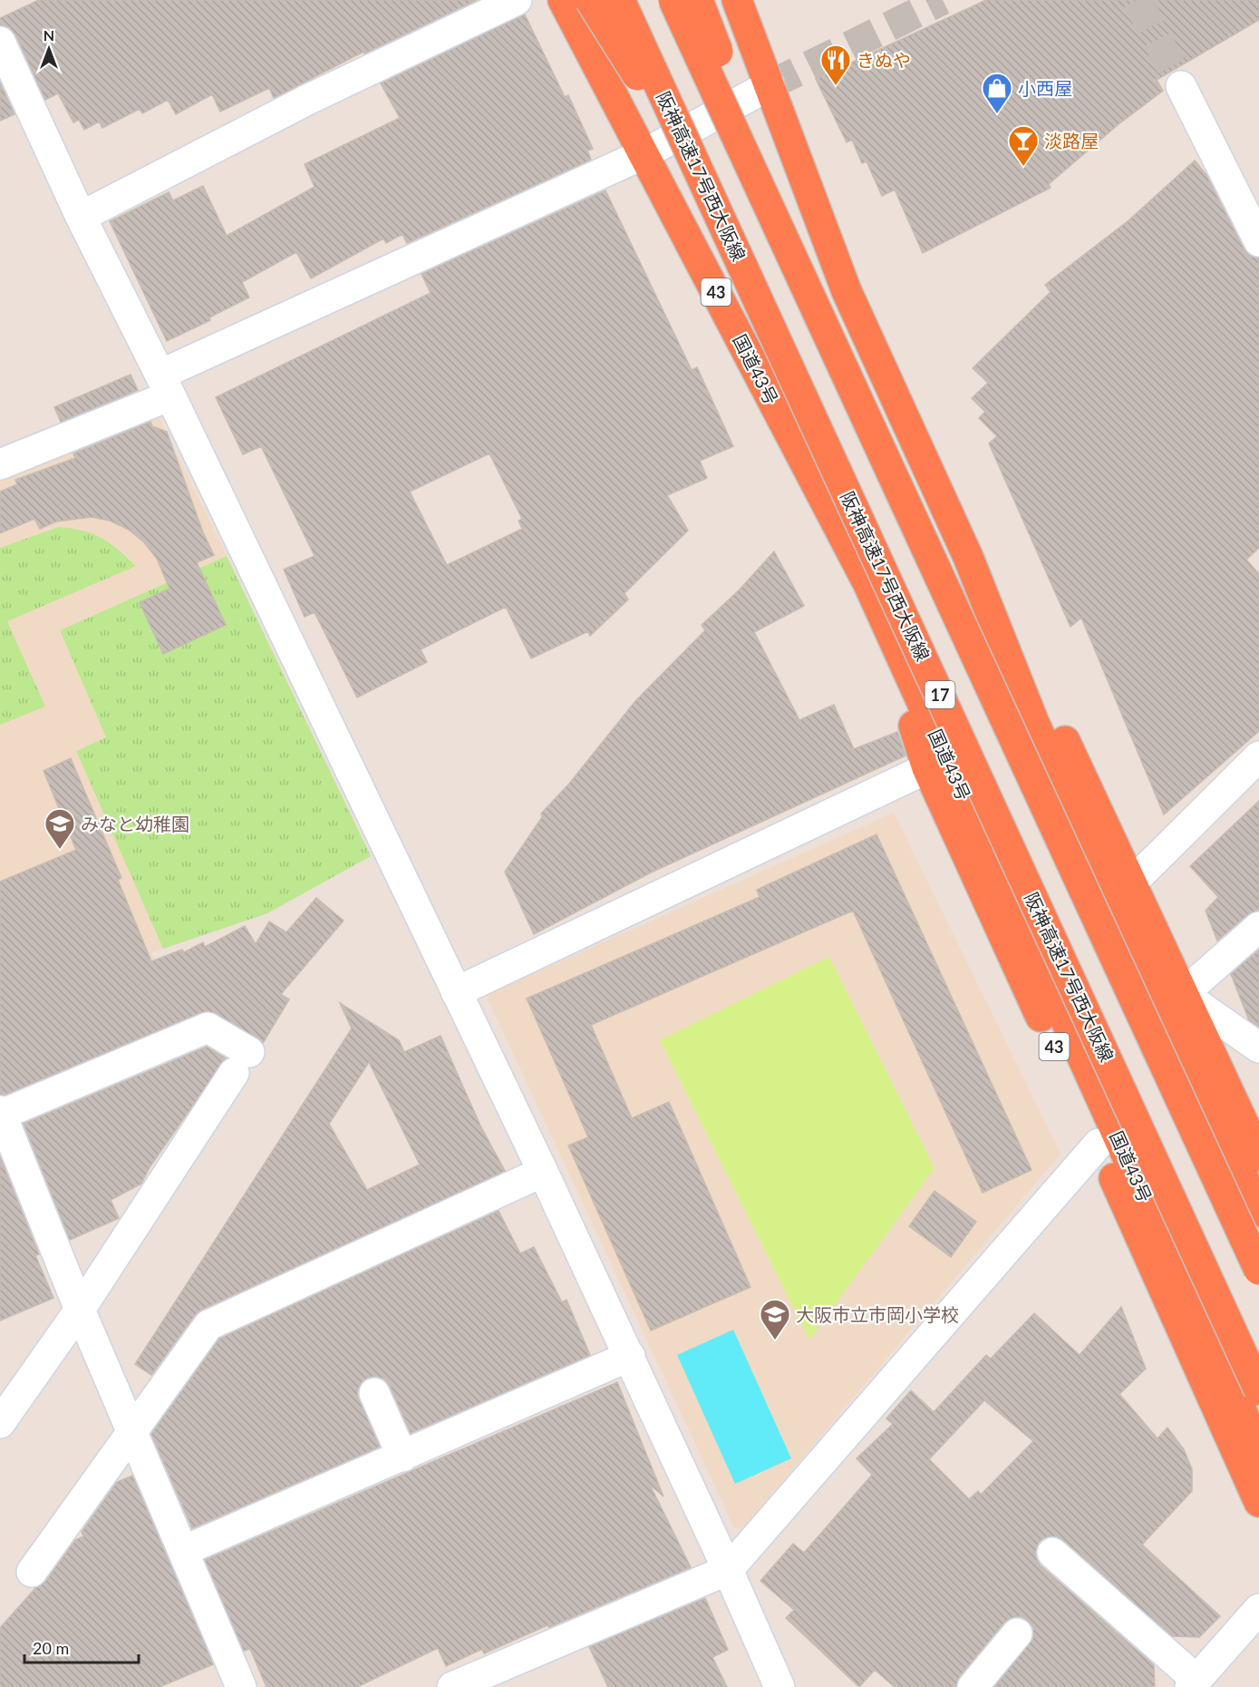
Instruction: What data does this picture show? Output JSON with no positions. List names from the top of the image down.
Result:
{
  "streets": {
    "highway": [
      "阪神高速17号西大阪線",
      "43",
      "国道43号",
      "17"
    ]
  },
  "crossings": [
    ["43", "国道43号"]
  ],
  "places": {
    "restaurant": ["きぬや"],
    "shop": ["小西屋"],
    "bar": ["淡路屋"],
    "school or university": ["みなと幼稚園", "大阪市立市岡小学校"]
  },
  "scale_bar": "20 m",
  "north": "top"
}
